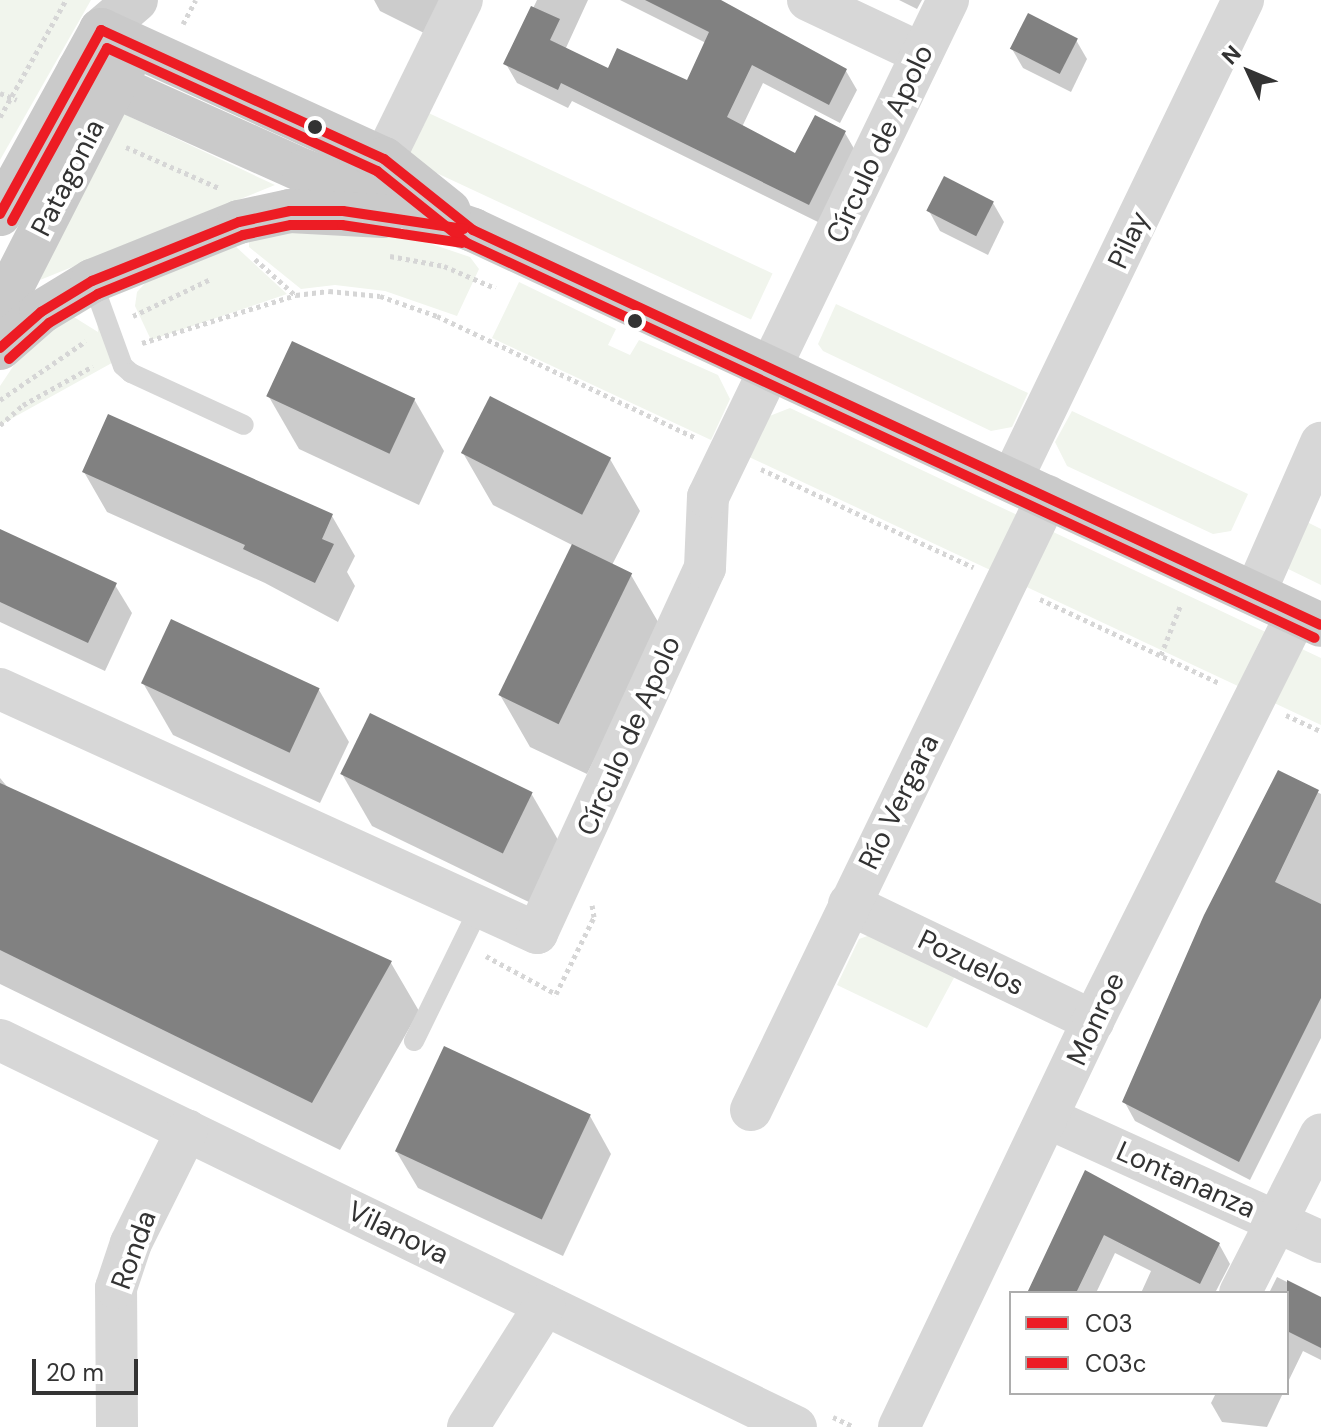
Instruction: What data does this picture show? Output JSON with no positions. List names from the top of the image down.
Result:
{
  "streets": {
    "main road": ["Patagonia"],
    "street": [
      "Círculo de Apolo",
      "Pilay",
      "Río Vergara",
      "Pozuelos",
      "Monroe",
      "Lontananza",
      "Vilanova",
      "Ronda"
    ]
  },
  "crossings": [
    ["Pilay", "Río Vergara"],
    ["Río Vergara", "Pozuelos"],
    ["Pozuelos", "Monroe"],
    ["Monroe", "Lontananza"],
    ["Vilanova", "Ronda"]
  ],
  "lines": ["transit line C03", "transit line C03c"],
  "legend": ["C03", "C03c"],
  "scale_bar": "20 m",
  "north": "top left"
}
